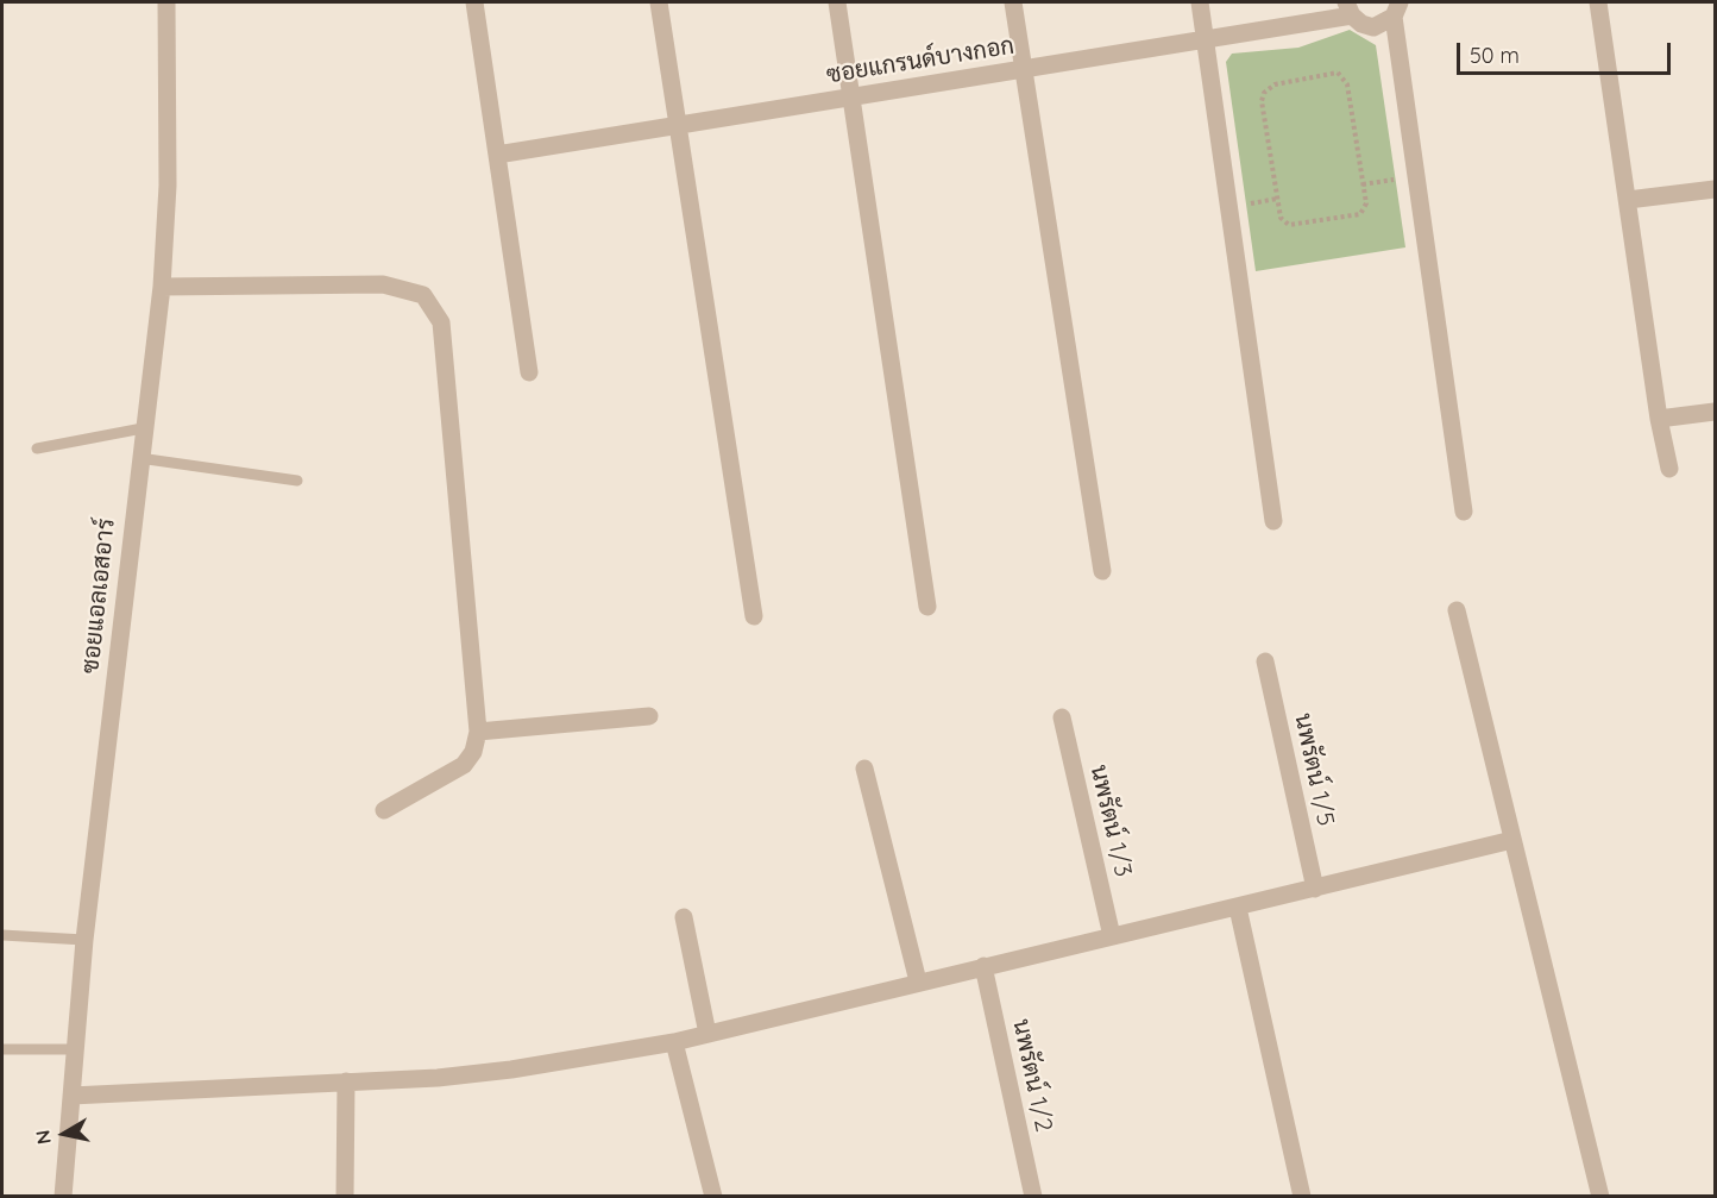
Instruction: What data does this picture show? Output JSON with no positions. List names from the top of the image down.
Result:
{
  "streets": {
    "street": [
      "ซอยแกรนด์บางกอก",
      "ซอยแอลเอสอาร์",
      "นพรัตน์ 1/5",
      "นพรัตน์ 1/3",
      "นพรัตน์ 1/2"
    ]
  },
  "scale_bar": "50 m",
  "north": "left"
}
